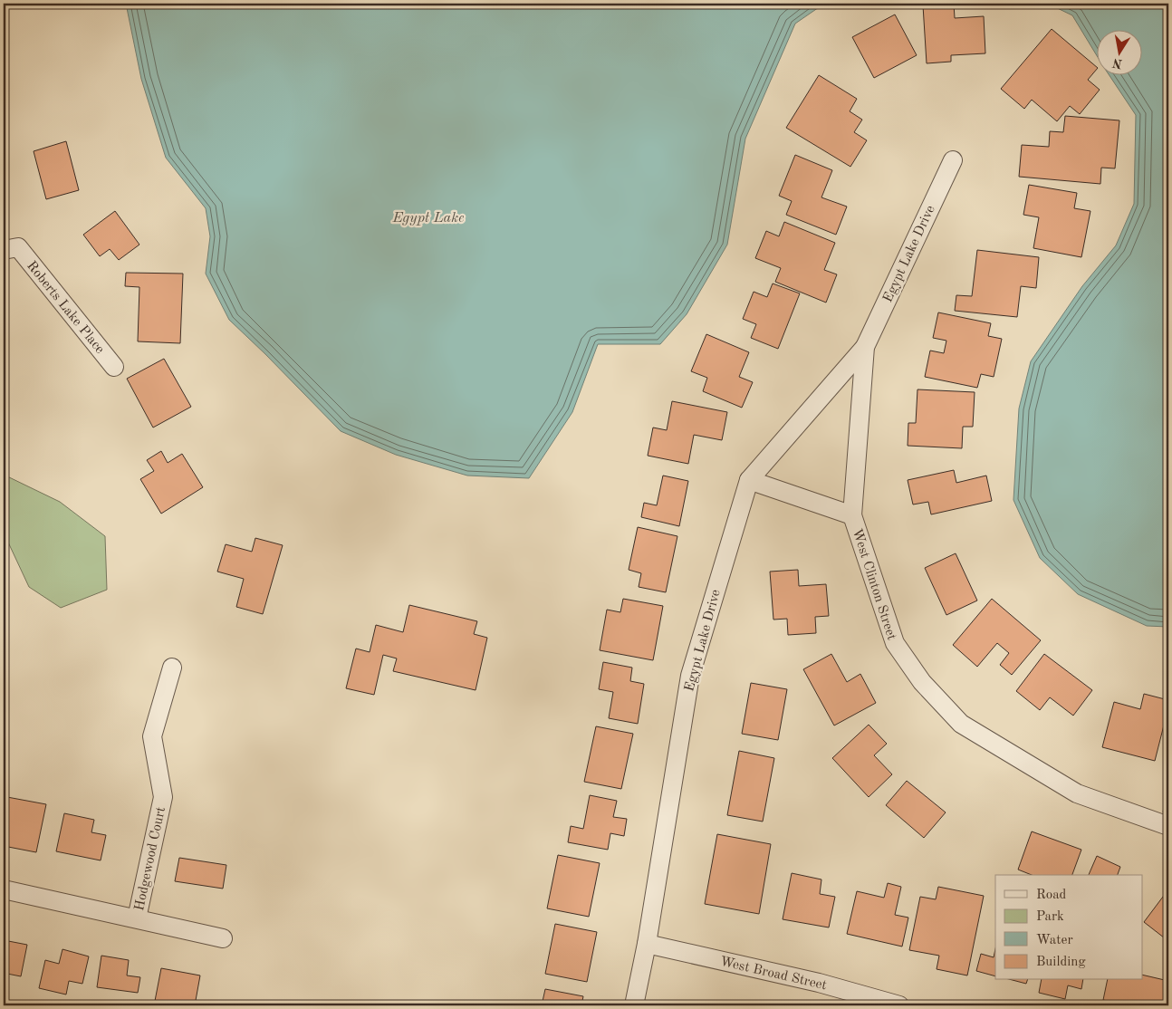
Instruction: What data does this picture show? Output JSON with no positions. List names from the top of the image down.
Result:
{
  "streets": {
    "street": [
      "Egypt Lake Drive",
      "Roberts Lake Place",
      "West Clinton Street",
      "Hodgewood Court",
      "West Broad Street"
    ]
  },
  "crossings": [
    ["Egypt Lake Drive", "West Clinton Street"],
    ["Egypt Lake Drive", "West Broad Street"]
  ],
  "water": ["Egypt Lake"],
  "legend": [
    "Road",
    "Park",
    "Water",
    "Building"
  ],
  "north": "bottom"
}
